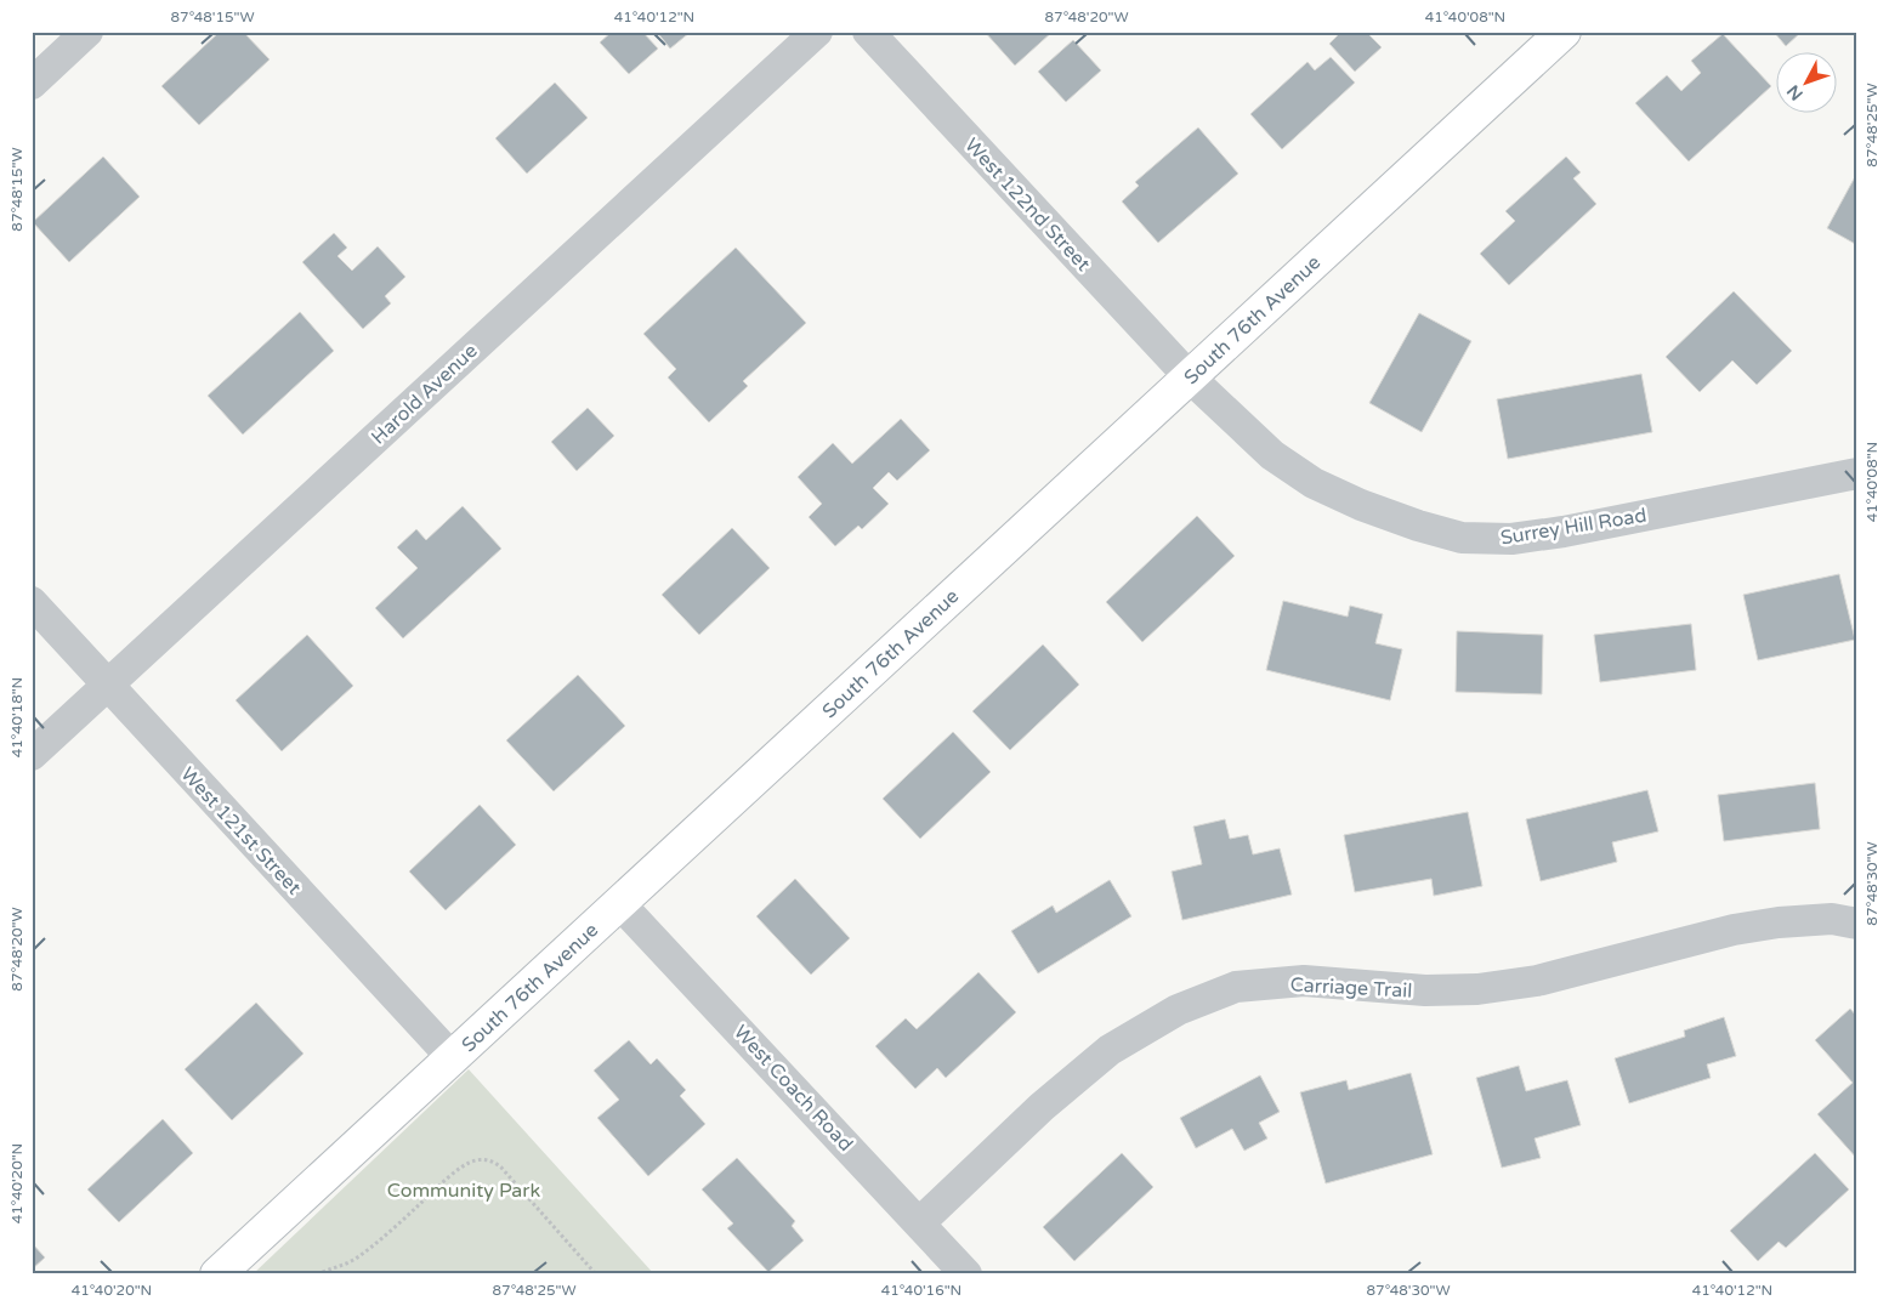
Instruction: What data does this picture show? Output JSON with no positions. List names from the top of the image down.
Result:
{
  "streets": {
    "street": [
      "West 122nd Street",
      "South 76th Avenue",
      "Harold Avenue",
      "Surrey Hill Road",
      "West 121st Street",
      "Carriage Trail",
      "West Coach Road"
    ]
  },
  "crossings": [
    ["West 122nd Street", "South 76th Avenue"],
    ["West 122nd Street", "Surrey Hill Road"],
    ["South 76th Avenue", "Surrey Hill Road"],
    ["South 76th Avenue", "West 121st Street"],
    ["South 76th Avenue", "West Coach Road"],
    ["Harold Avenue", "West 121st Street"],
    ["Carriage Trail", "West Coach Road"]
  ],
  "parks": ["Community Park"],
  "north": "bottom left",
  "coordinates": [
    "87°48'15\"W",
    "41°40'12\"N",
    "87°48'20\"W",
    "41°40'08\"N",
    "87°48'25\"W",
    "41°40'18\"N",
    "87°48'30\"W",
    "41°40'20\"N",
    "41°40'16\"N"
  ]
}
